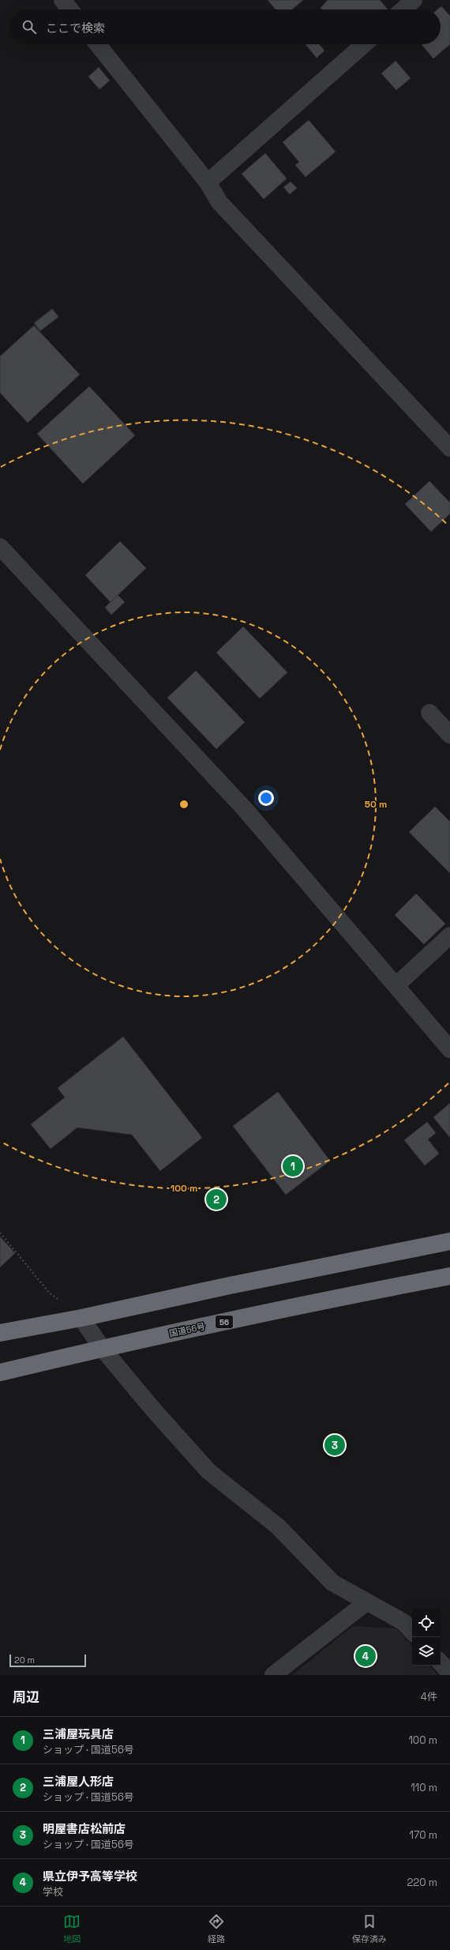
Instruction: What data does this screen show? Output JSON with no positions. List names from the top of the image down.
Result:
{
  "streets": {
    "highway": ["56", "国道56号"]
  },
  "scale_bar": "20 m",
  "page": {
    "search": "ここで検索",
    "pins": [
      "1",
      "2",
      "3",
      "4"
    ],
    "scale": "20 m",
    "heading": ["周辺", "4件"],
    "list": [
      {
        "mark": "1",
        "name": "三浦屋玩具店",
        "note": "ショップ · 国道56号",
        "value": "100 m"
      },
      {
        "mark": "2",
        "name": "三浦屋人形店",
        "note": "ショップ · 国道56号",
        "value": "110 m"
      },
      {
        "mark": "3",
        "name": "明屋書店松前店",
        "note": "ショップ · 国道56号",
        "value": "170 m"
      },
      {
        "mark": "4",
        "name": "県立伊予高等学校",
        "note": "学校",
        "value": "220 m"
      }
    ],
    "nav": ["地図", "経路", "保存済み"]
  },
  "rings": ["50 m", "100 m"]
}
